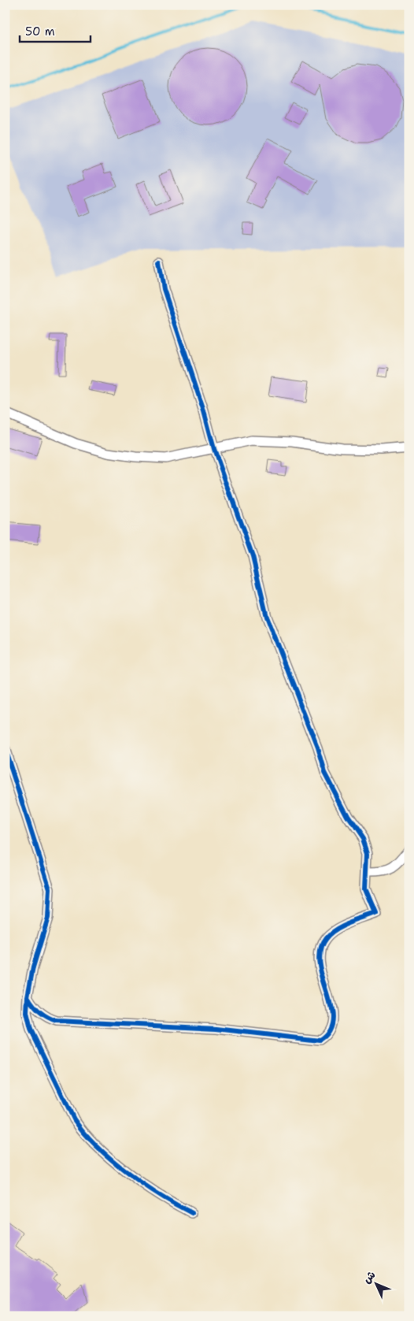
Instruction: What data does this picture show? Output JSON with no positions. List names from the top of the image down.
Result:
{
  "scale_bar": "50 m",
  "north": "top left"
}
